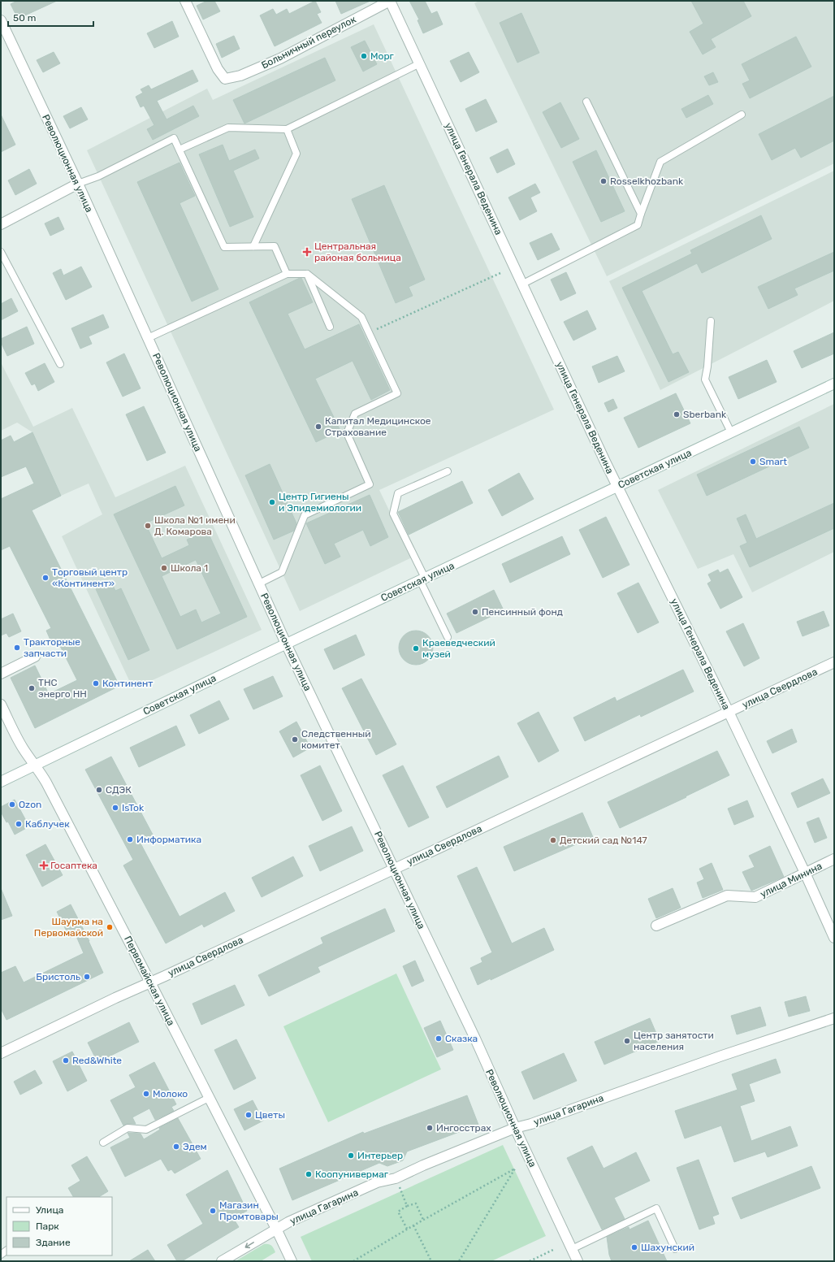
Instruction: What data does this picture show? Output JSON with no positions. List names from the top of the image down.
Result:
{
  "streets": {
    "street": [
      "Больничный переулок",
      "Революционная улица",
      "улица Генерала Веденина",
      "Советская улица",
      "улица Свердлова",
      "улица Минина",
      "Первомайская улица",
      "улица Гагарина"
    ]
  },
  "crossings": [
    ["Больничный переулок", "улица Генерала Веденина"],
    ["Революционная улица", "Советская улица"],
    ["Революционная улица", "улица Свердлова"],
    ["Революционная улица", "улица Гагарина"],
    ["улица Генерала Веденина", "Советская улица"],
    ["улица Генерала Веденина", "улица Свердлова"],
    ["улица Генерала Веденина", "улица Минина"],
    ["Советская улица", "Первомайская улица"],
    ["улица Свердлова", "Первомайская улица"],
    ["Первомайская улица", "улица Гагарина"]
  ],
  "places": {
    "other": [
      "Морг",
      "Rosselkhozbank",
      "Sberbank",
      "Капитал Медицинское Страхование",
      "Smart",
      "Центр Гигиены и Эпидемиологии",
      "Школа №1 имени Д. Комарова",
      "Школа 1",
      "Торговый центр «Континент»",
      "Пенсинный фонд",
      "Тракторные запчасти",
      "Краеведческий музей",
      "Континент",
      "ТНС энерго НН",
      "Следственный комитет",
      "СДЭК",
      "Ozon",
      "IsTok",
      "Каблучек",
      "Информатика",
      "Детский сад №147",
      "Шаурма на Первомайской",
      "Бристоль",
      "Сказка",
      "Центр занятости населения",
      "Red&White",
      "Молоко",
      "Цветы",
      "Ингосстрах",
      "Эдем",
      "Интерьер",
      "Коопунивермаг",
      "Магазин Промтовары",
      "Шахунский"
    ],
    "health": ["Центральная районая больница", "Госаптека"]
  },
  "legend": ["Улица", "Парк", "Здание"],
  "scale_bar": "50 m"
}
